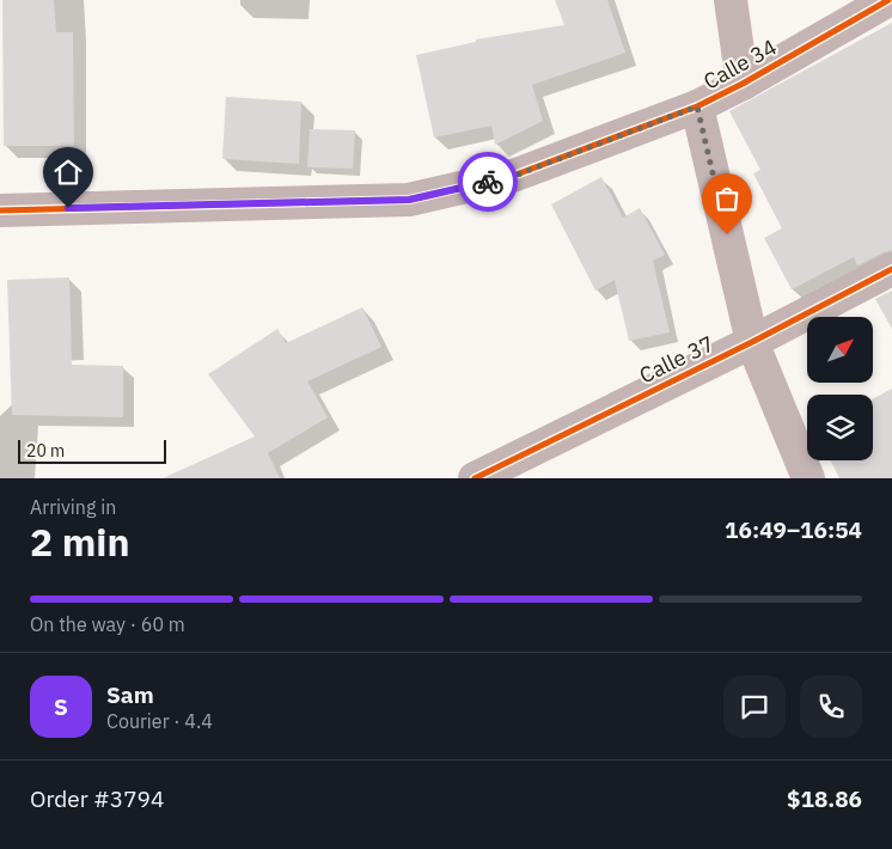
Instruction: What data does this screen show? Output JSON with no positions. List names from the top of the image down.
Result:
{
  "streets": {
    "street": ["Calle 34", "Calle 37"]
  },
  "scale_bar": "20 m",
  "north": "top right",
  "page": {
    "scale": "20 m",
    "heading": ["2 min", "Arriving in", "16:49–16:54"],
    "panel": [
      "Sam",
      "Courier · 4.4",
      "Order #3794",
      "$18.86"
    ],
    "bar": "On the way · 60 m",
    "round": "S"
  }
}
